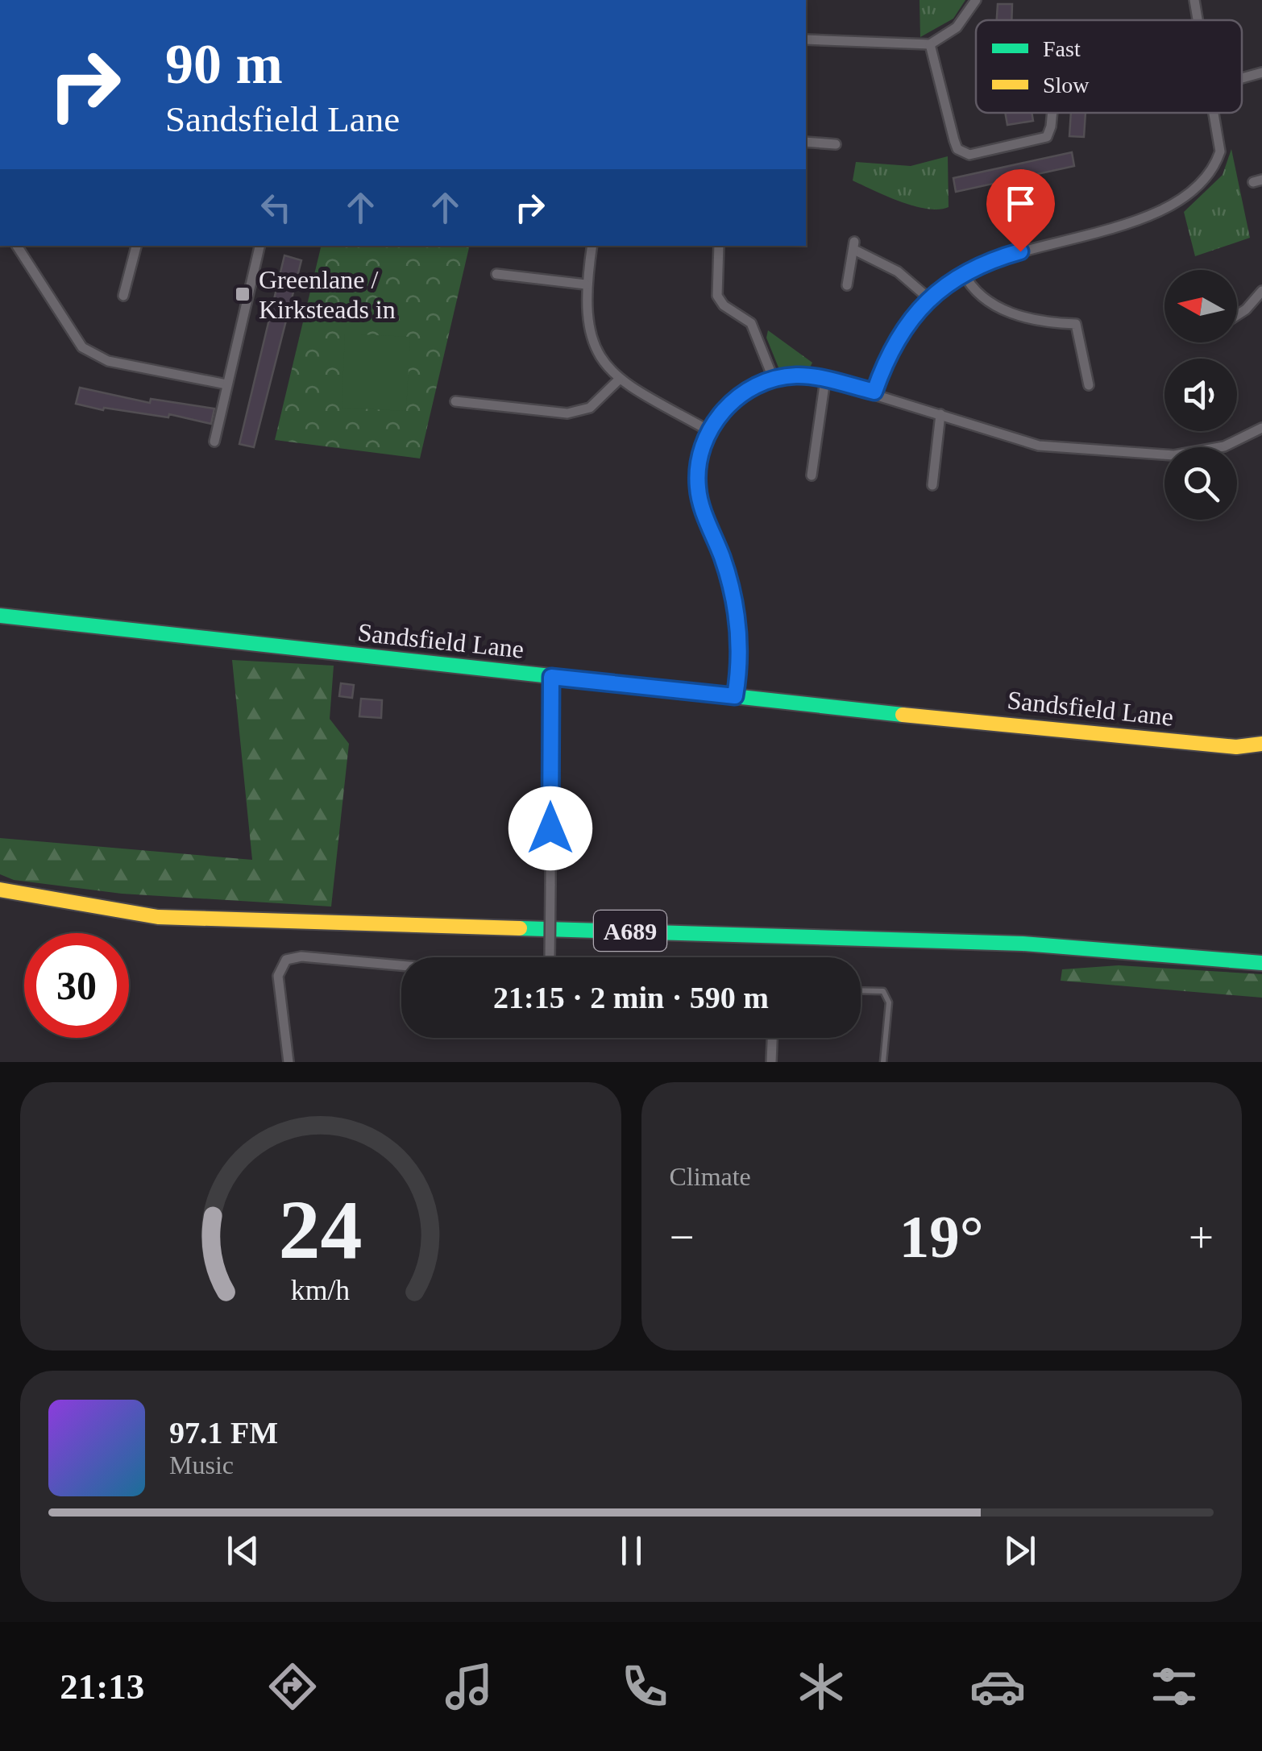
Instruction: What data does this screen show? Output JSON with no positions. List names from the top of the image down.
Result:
{
  "streets": {
    "main road": ["Sandsfield Lane", "A689"]
  },
  "places": {
    "transit": ["Greenlane / Kirksteads in"]
  },
  "legend": ["Fast", "Slow"],
  "north": "left",
  "page": {
    "turn": ["90 m", "Sandsfield Lane"],
    "limit": "30",
    "trip": "21:15 · 2 min · 590 m",
    "tile": "Climate",
    "heat": ["−", "19°", "+"],
    "song": ["97.1 FM", "Music"],
    "tabs": "21:13",
    "gauge": ["24", "km/h"]
  }
}
